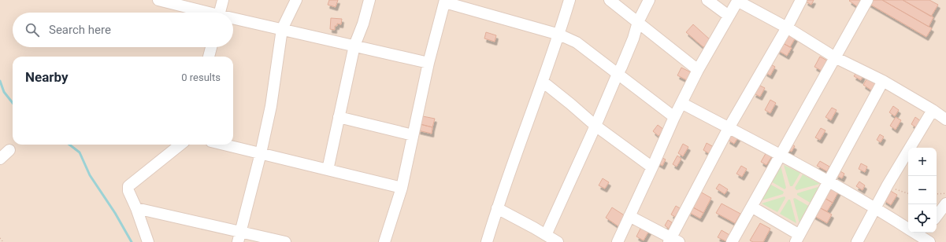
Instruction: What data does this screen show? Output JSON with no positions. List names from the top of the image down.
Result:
{
  "page": {
    "search": "Search here",
    "heading": ["Nearby", "0 results"],
    "map_buttons": ["+", "−"]
  }
}
